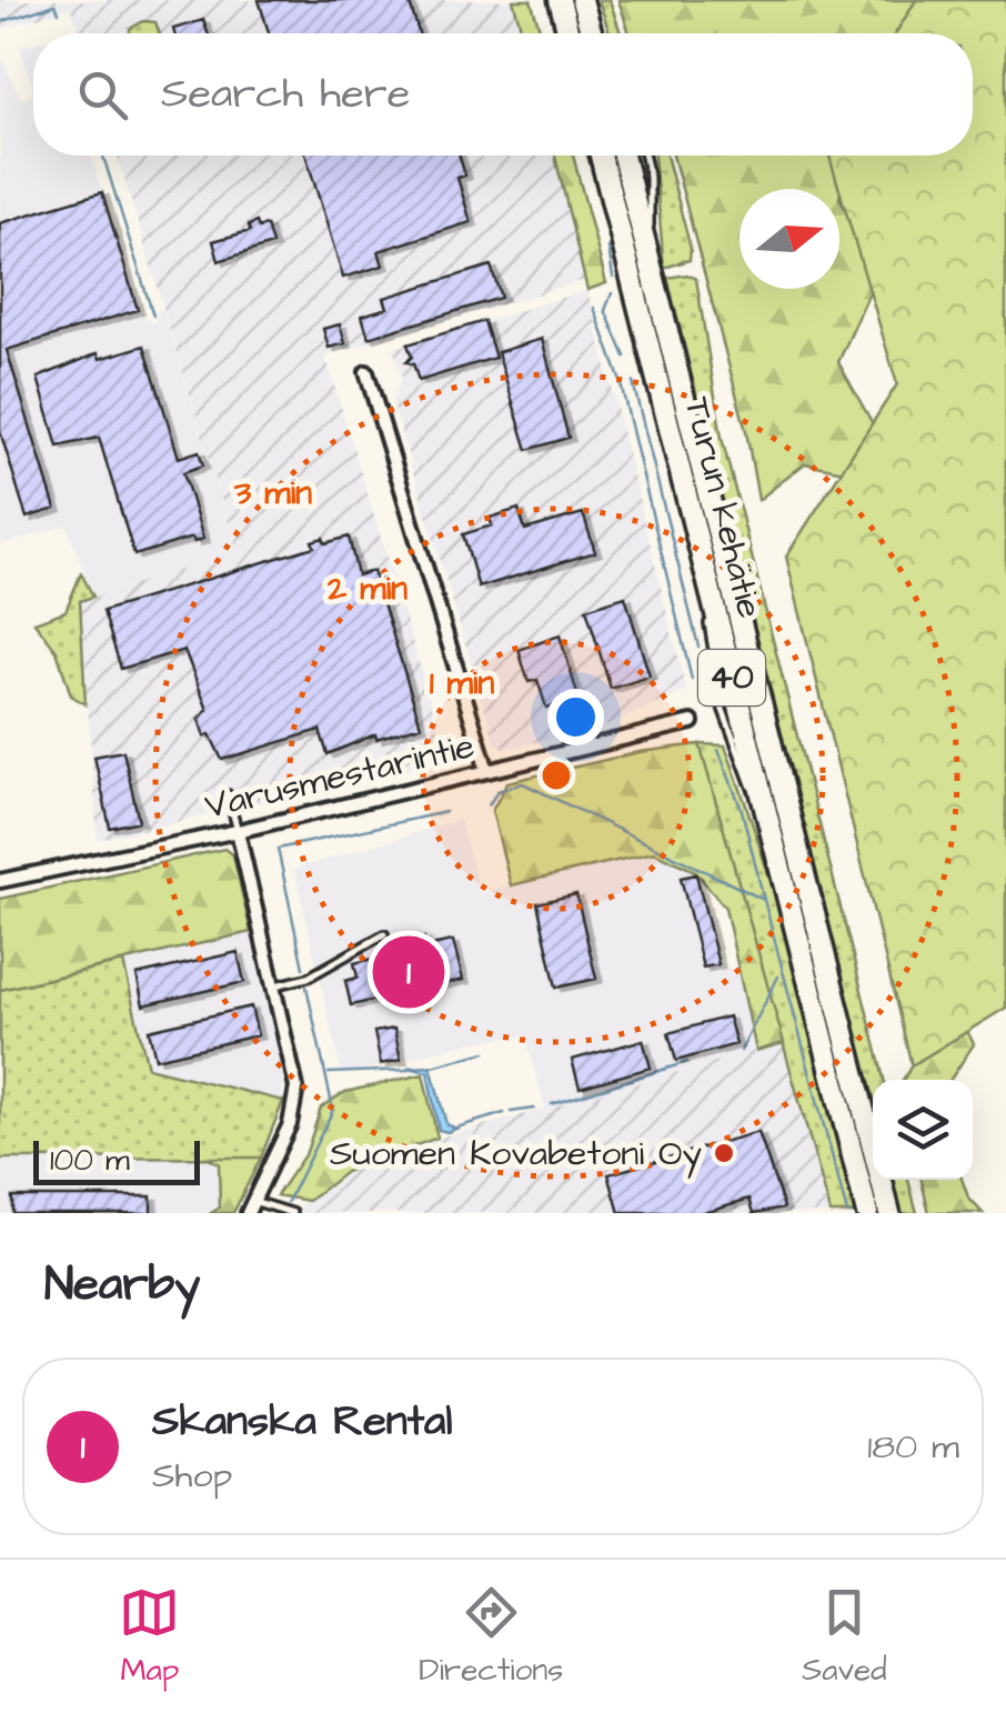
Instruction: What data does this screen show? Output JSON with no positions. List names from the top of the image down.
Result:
{
  "streets": {
    "highway": ["Turun kehätie", "40"],
    "street": ["Varusmestarintie"]
  },
  "places": ["Suomen Kovabetoni Oy"],
  "scale_bar": "100 m",
  "north": "right",
  "page": {
    "search": "Search here",
    "pins": "1",
    "scale": "100 m",
    "heading": "Nearby",
    "list": [
      {
        "mark": "1",
        "name": "Skanska Rental",
        "note": "Shop",
        "value": "180 m"
      }
    ],
    "nav": ["Map", "Directions", "Saved"]
  },
  "rings": ["3 min", "2 min", "1 min"]
}
